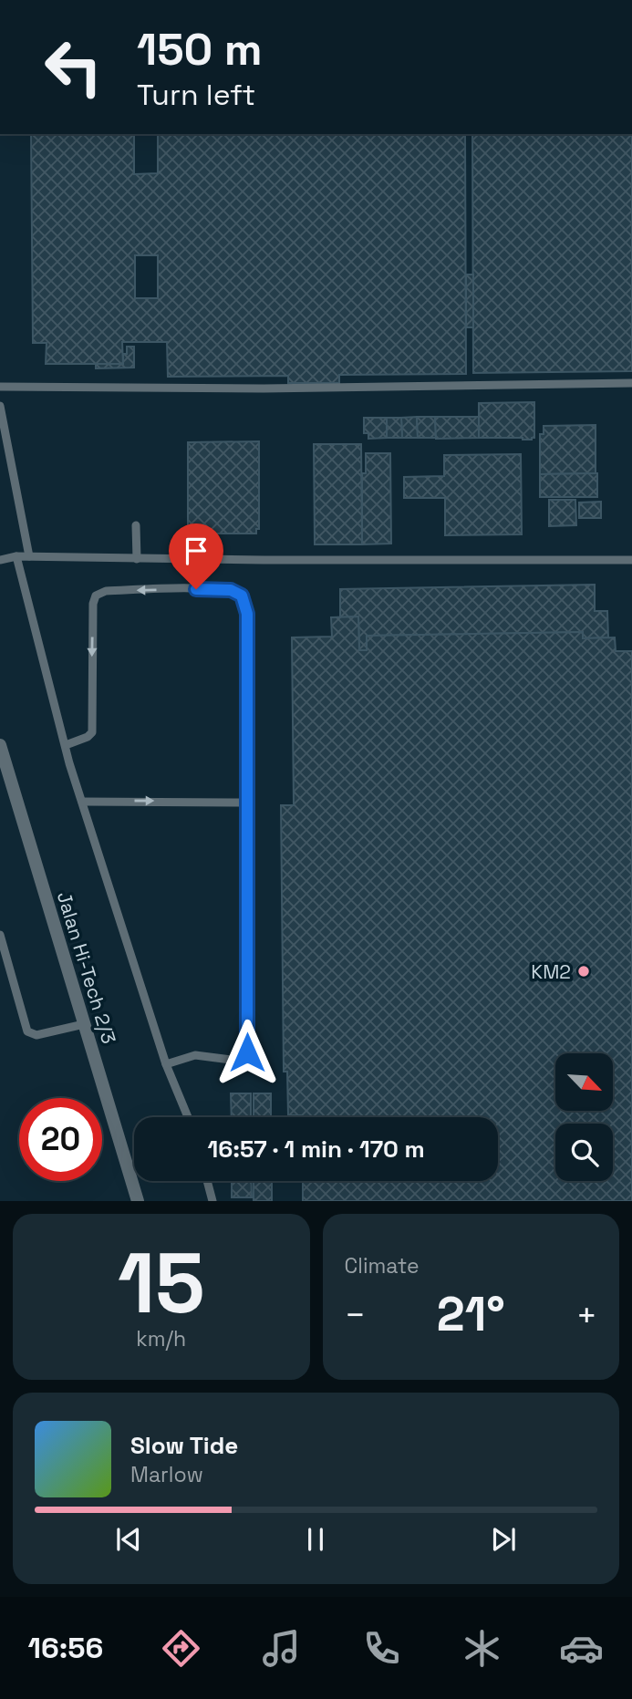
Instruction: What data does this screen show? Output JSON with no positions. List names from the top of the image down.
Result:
{
  "streets": {
    "street": ["Jalan Hi-Tech 2/3"]
  },
  "places": ["KM2"],
  "north": "bottom right",
  "page": {
    "turn": ["150 m", "Turn left"],
    "limit": "20",
    "trip": "16:57 · 1 min · 170 m",
    "tile": [
      ["15", "km/h"],
      "Climate"
    ],
    "heat": ["−", "21°", "+"],
    "song": ["Slow Tide", "Marlow"],
    "tabs": "16:56"
  }
}
